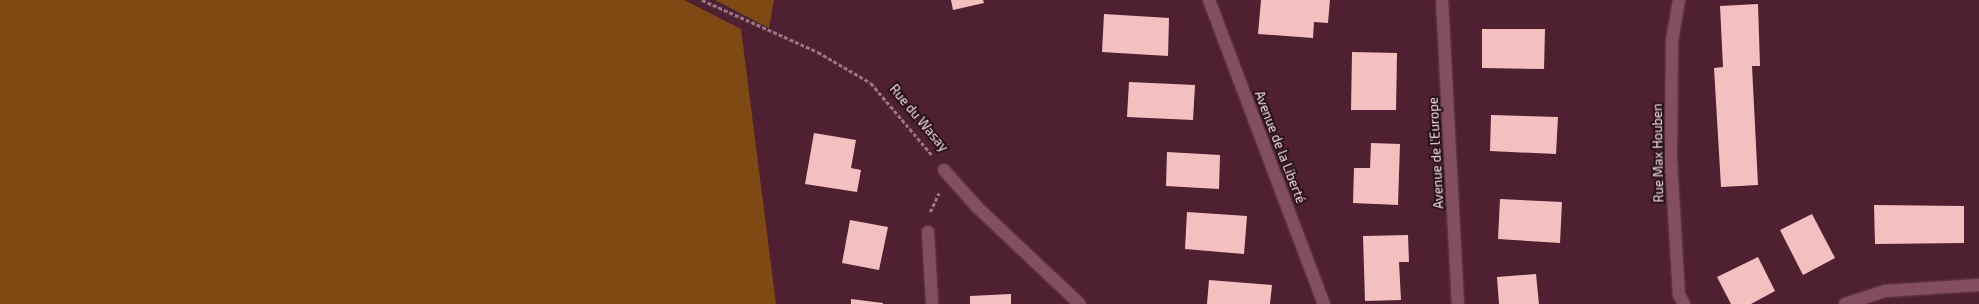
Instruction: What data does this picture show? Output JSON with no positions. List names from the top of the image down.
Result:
{
  "streets": {
    "street": ["Avenue de la Liberté", "Avenue de l'Europe", "Rue Max Houben"],
    "path": ["Rue du Wasay"]
  }
}
